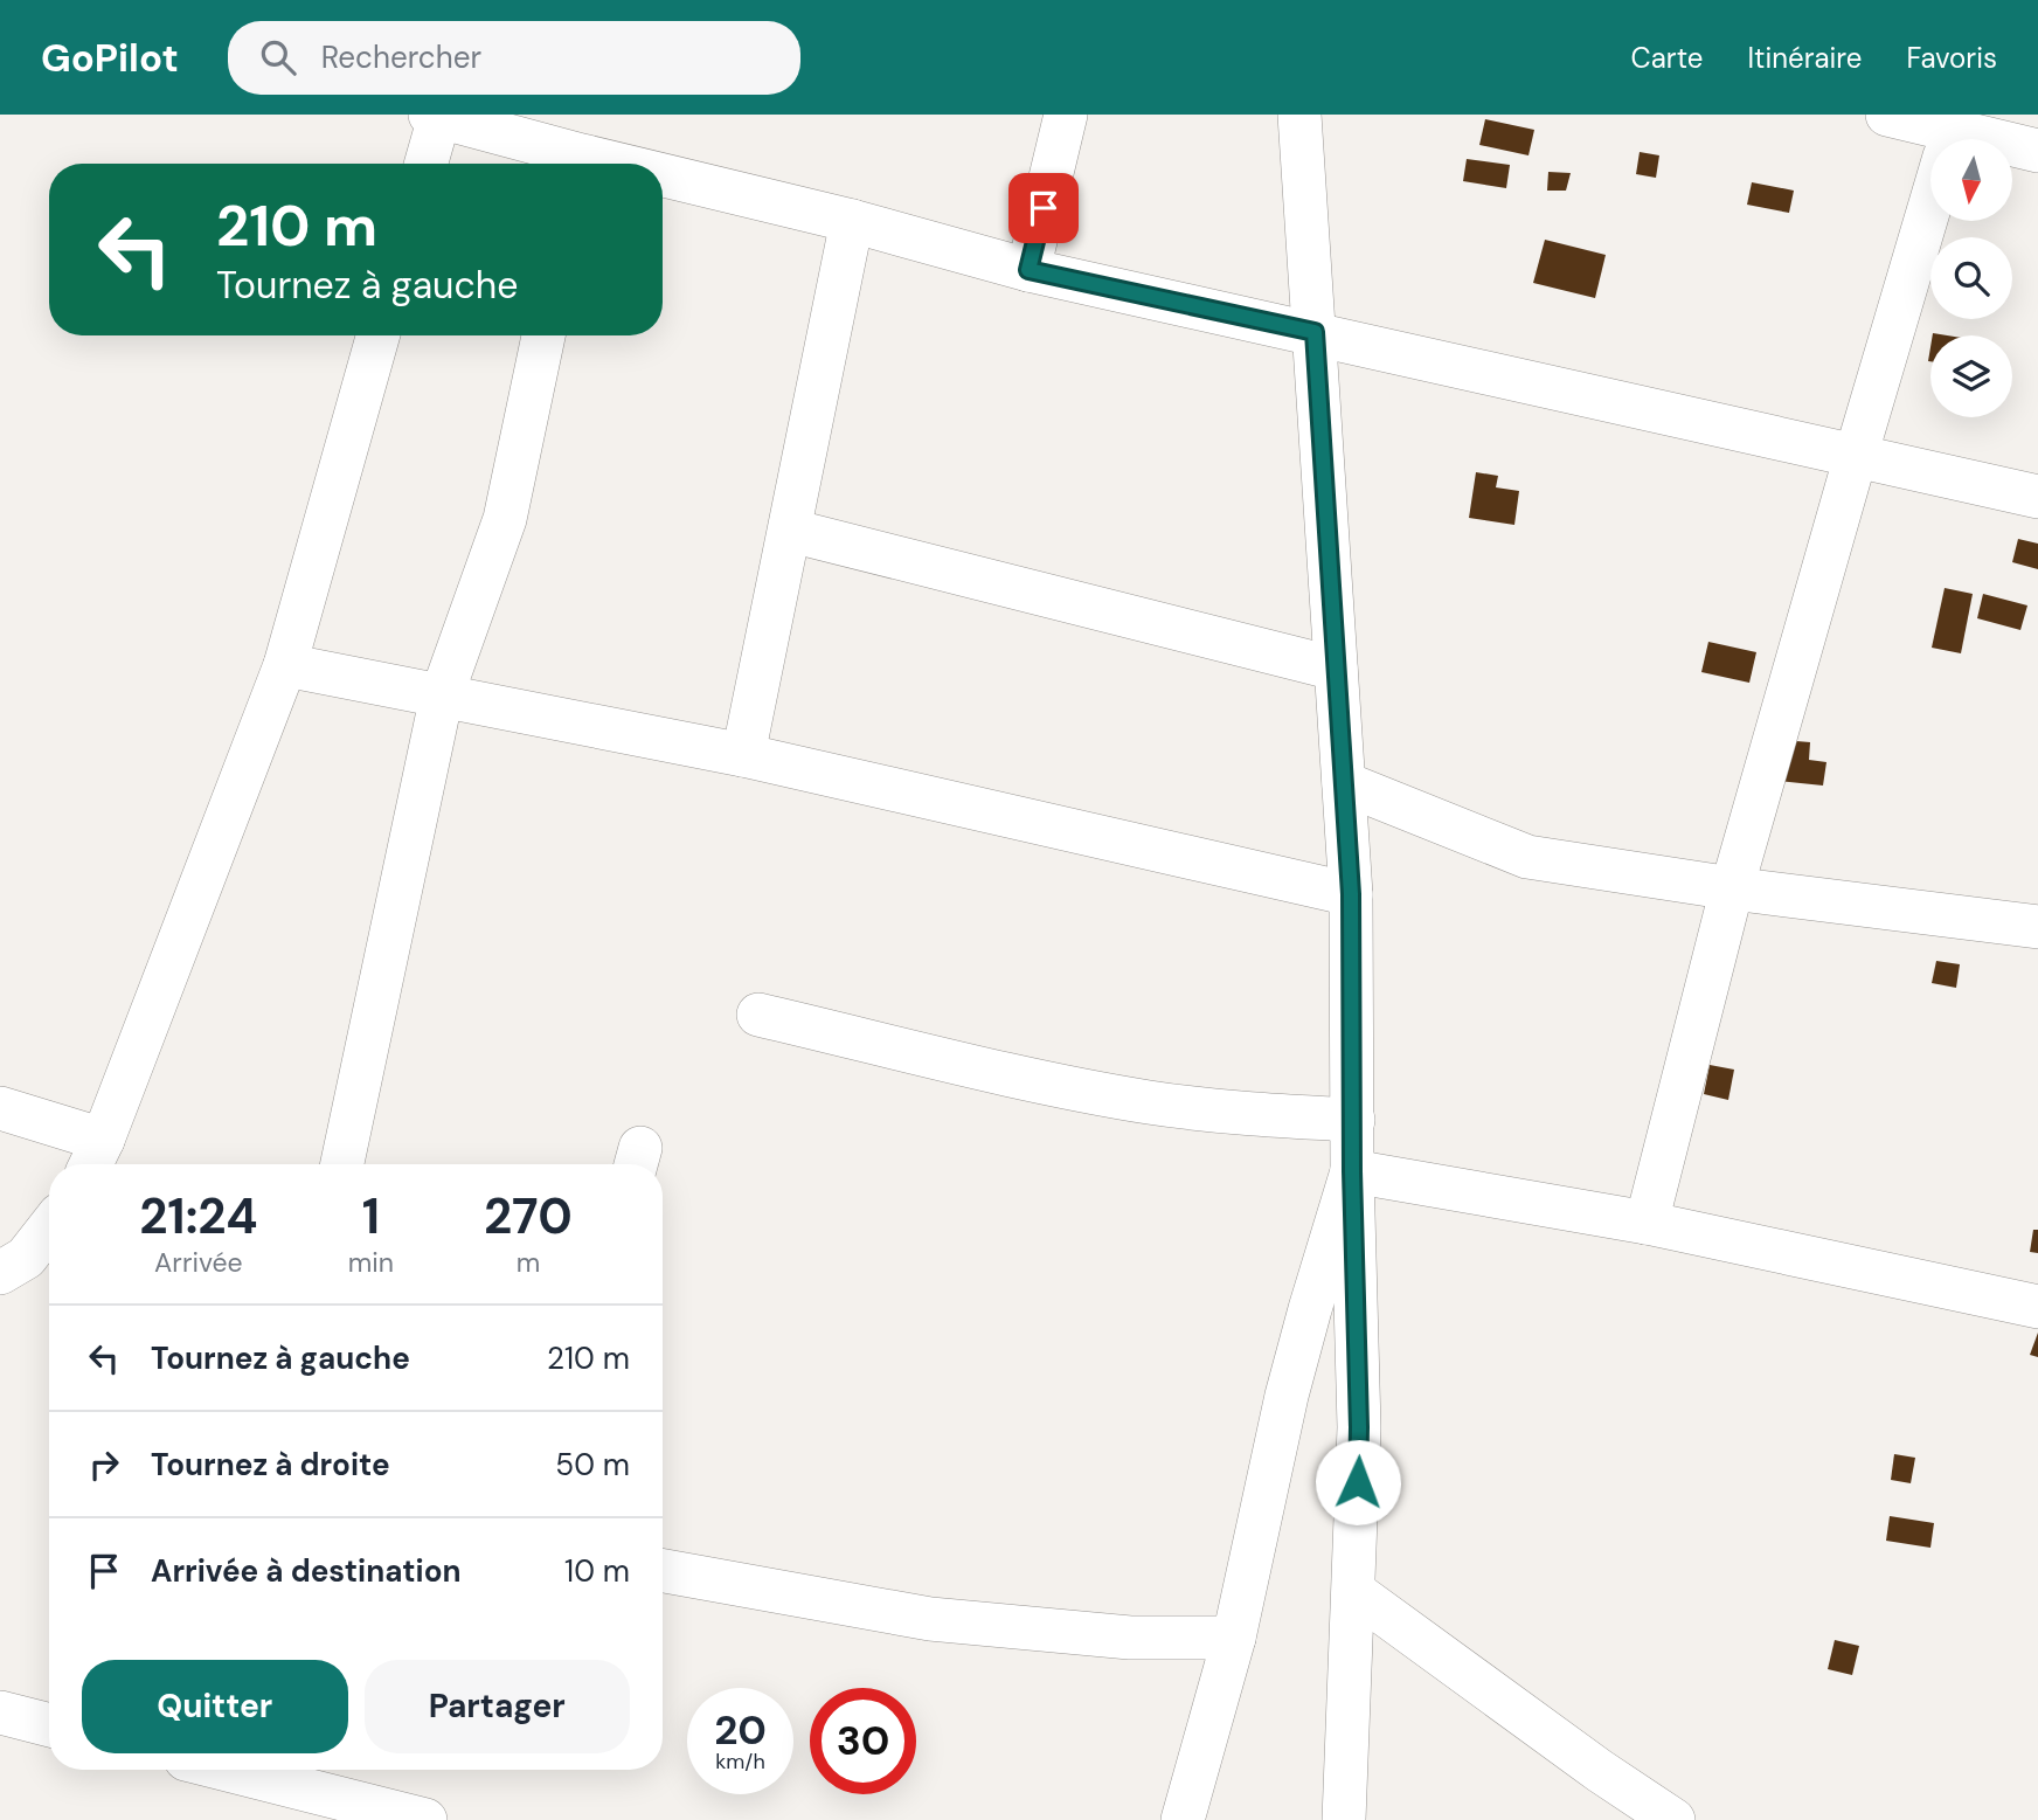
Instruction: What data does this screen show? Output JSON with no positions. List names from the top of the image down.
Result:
{
  "north": "bottom",
  "page": {
    "header": "GoPilot",
    "search": "Rechercher",
    "nav": ["Carte", "Itinéraire", "Favoris"],
    "turn": ["210 m", "Tournez à gauche"],
    "eta": [
      "21:24",
      "Arrivée",
      "1",
      "min",
      "270",
      "m"
    ],
    "list": [
      {
        "name": "Tournez à gauche",
        "value": "210 m"
      },
      {
        "name": "Tournez à droite",
        "value": "50 m"
      },
      {
        "name": "Arrivée à destination",
        "value": "10 m"
      }
    ],
    "buttons": ["Quitter", "Partager"],
    "speed": "20 km/h",
    "limit": "30"
  }
}
